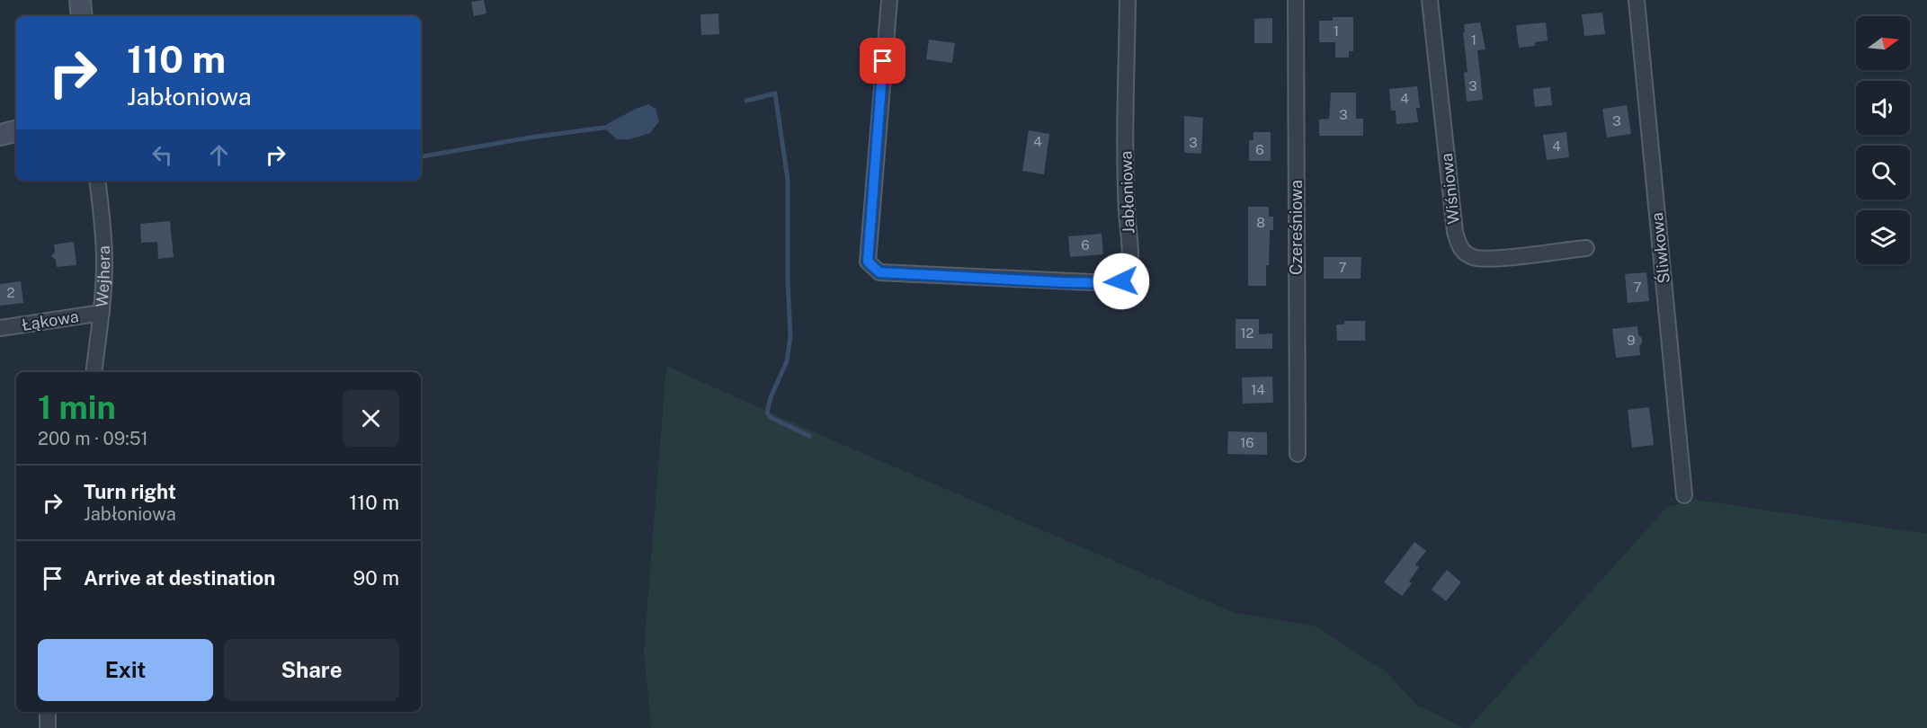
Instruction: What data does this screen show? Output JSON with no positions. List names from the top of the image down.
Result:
{
  "streets": {
    "street": [
      "Wiśniowa",
      "Jabłoniowa",
      "Czereśniowa",
      "Śliwkowa",
      "Wejhera",
      "Łąkowa"
    ]
  },
  "crossings": [
    ["Wejhera", "Łąkowa"]
  ],
  "house_numbers": [
    "1",
    "1",
    "3",
    "4",
    "3",
    "3",
    "4",
    "3",
    "4",
    "6",
    "8",
    "6",
    "7",
    "7",
    "2",
    "12",
    "9",
    "14",
    "16"
  ],
  "north": "right",
  "page": {
    "turn": ["110 m", "Jabłoniowa"],
    "heading": ["1 min", "200 m · 09:51"],
    "list": [
      {
        "name": "Turn right",
        "note": "Jabłoniowa",
        "value": "110 m"
      },
      {
        "name": "Arrive at destination",
        "value": "90 m"
      }
    ],
    "buttons": ["Exit", "Share"]
  }
}
